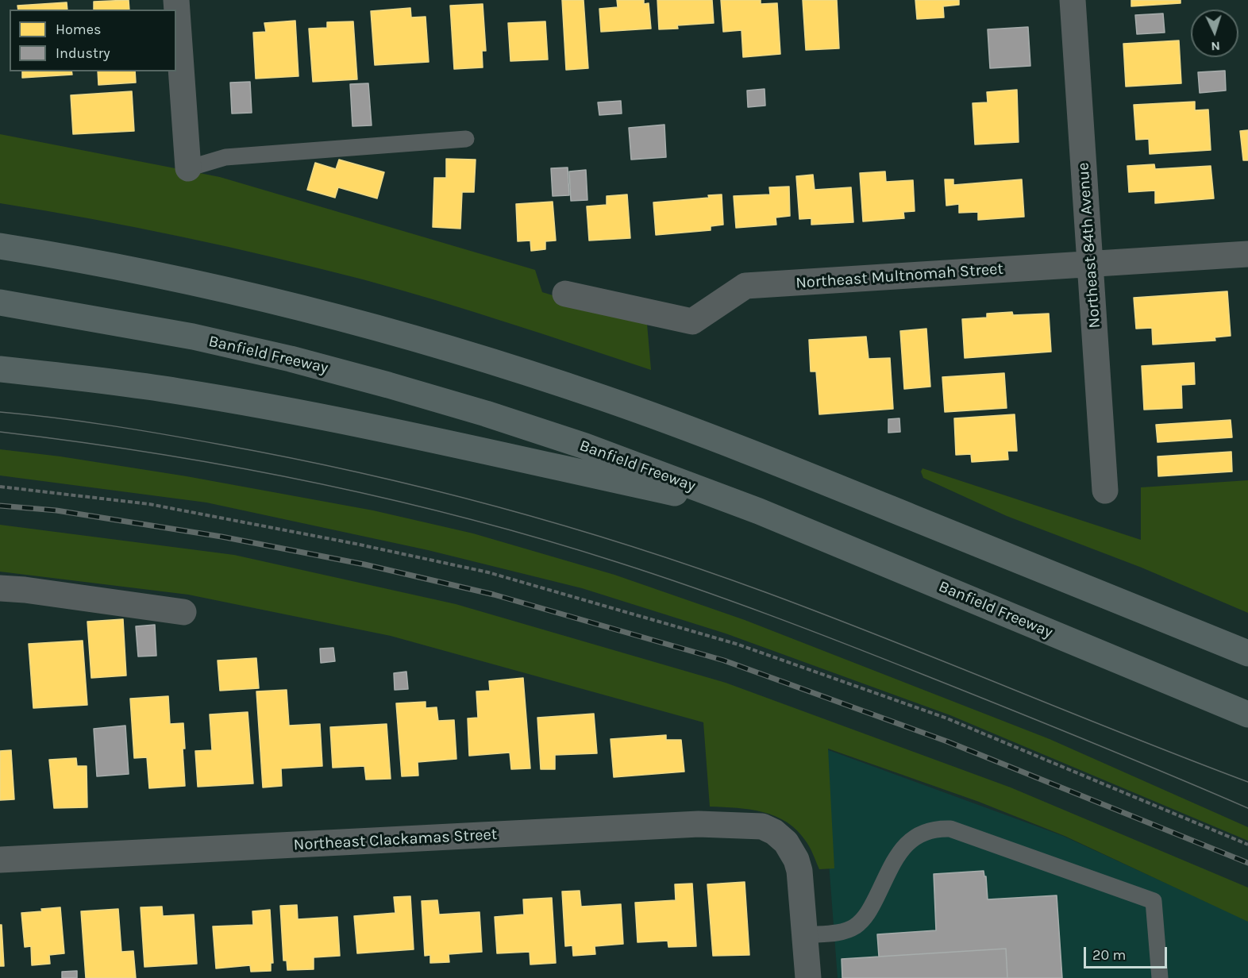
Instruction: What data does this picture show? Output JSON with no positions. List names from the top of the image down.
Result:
{
  "streets": {
    "highway": ["Banfield Freeway"],
    "street": ["Northeast 84th Avenue", "Northeast Multnomah Street", "Northeast Clackamas Street"]
  },
  "crossings": [
    ["Northeast 84th Avenue", "Northeast Multnomah Street"]
  ],
  "legend": ["Homes", "Industry"],
  "scale_bar": "20 m",
  "north": "bottom"
}
